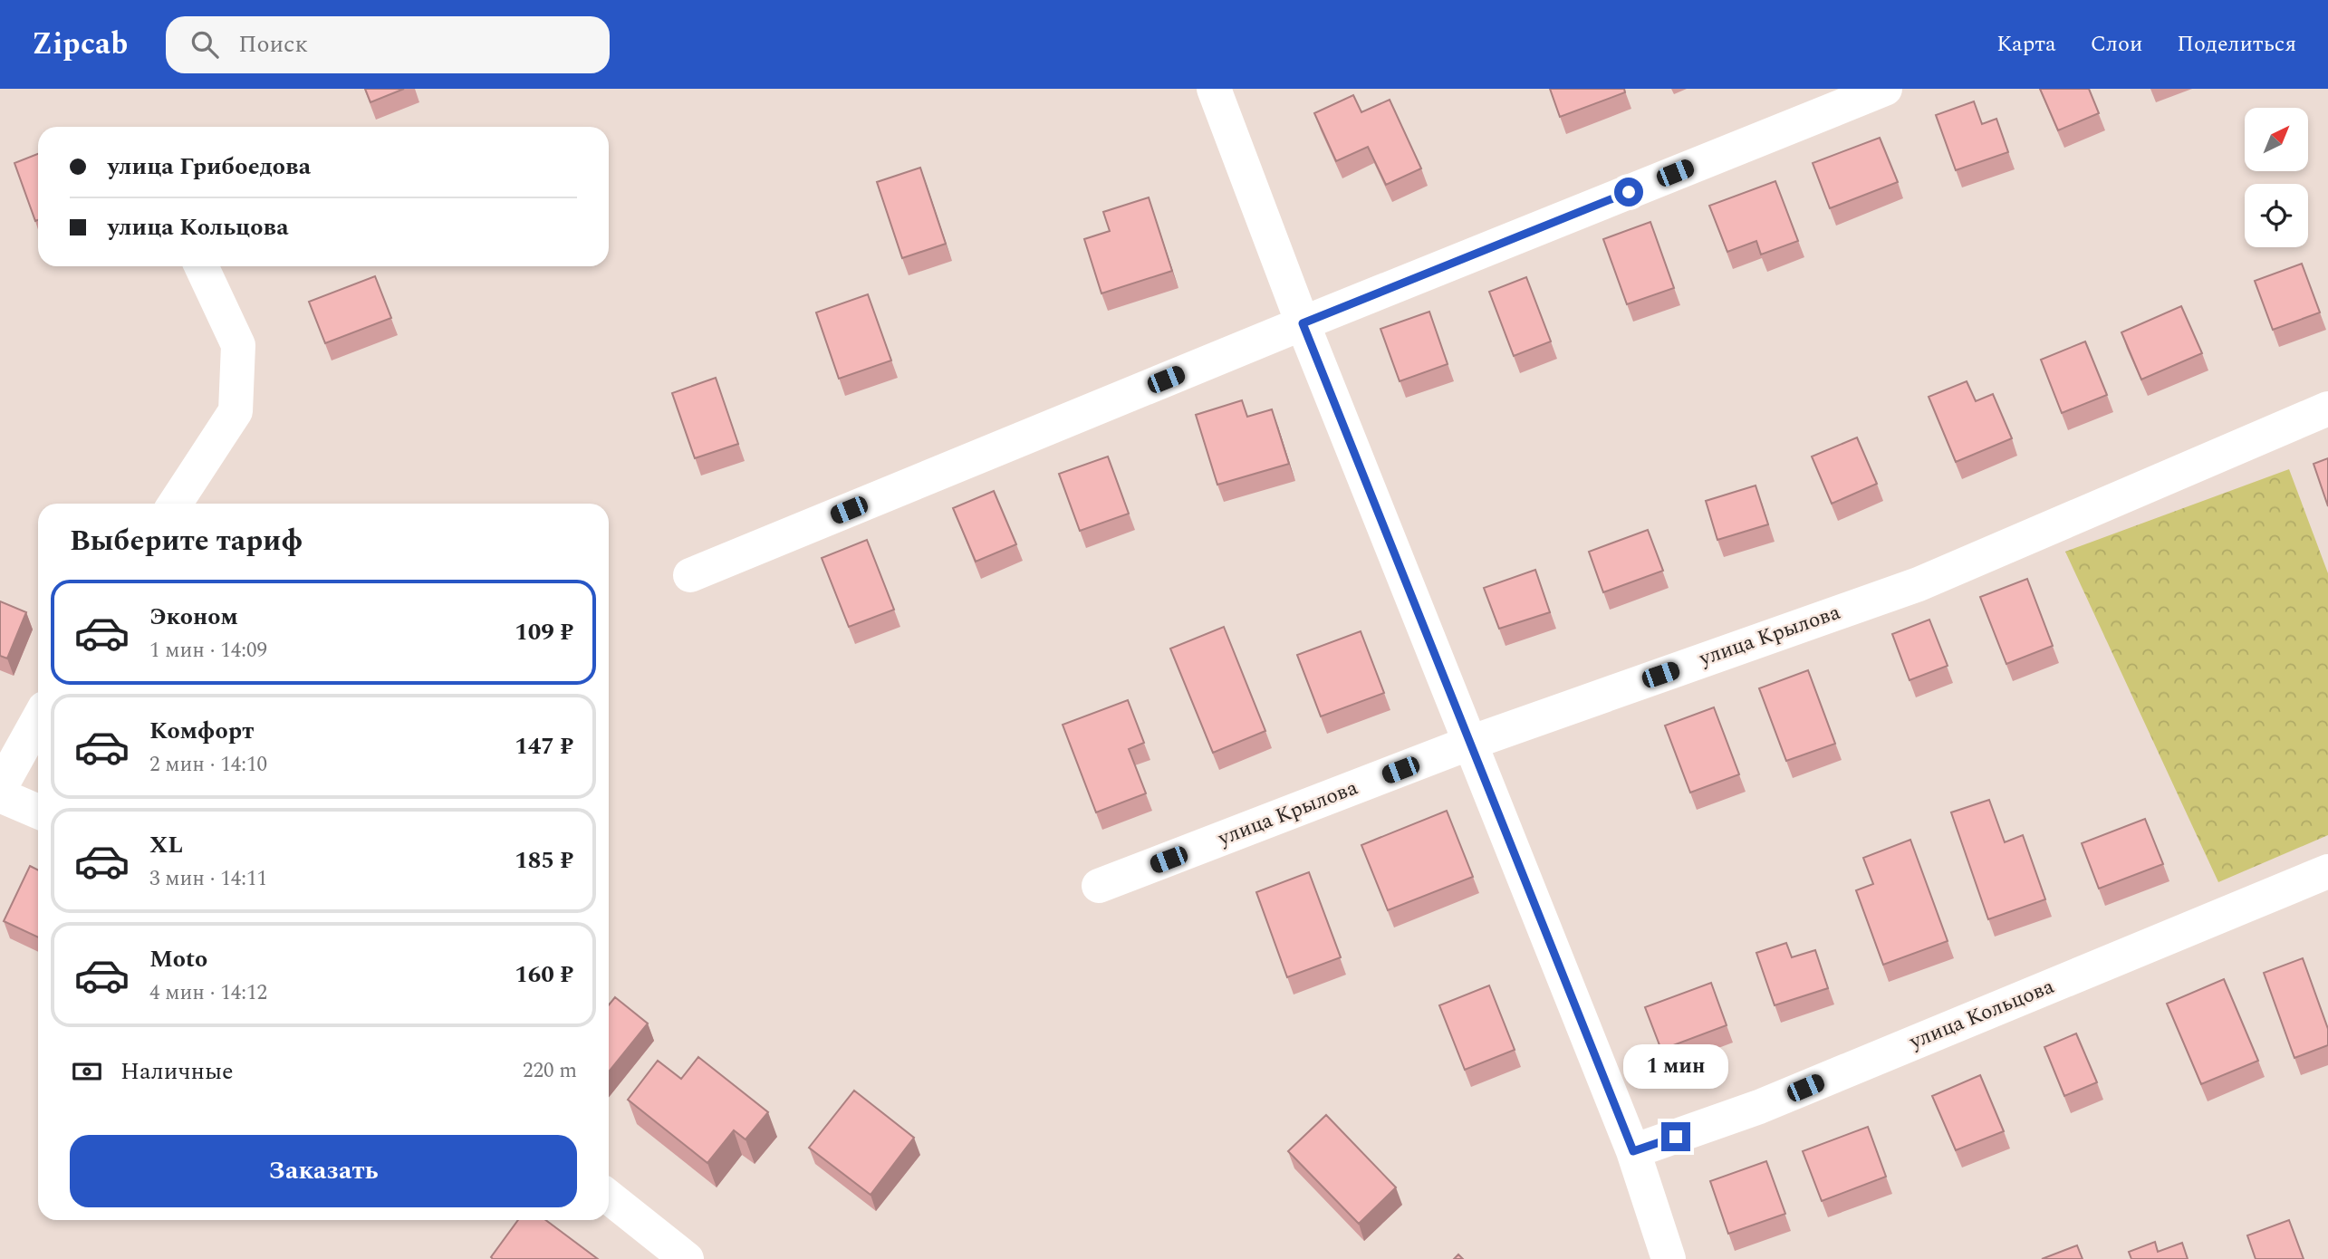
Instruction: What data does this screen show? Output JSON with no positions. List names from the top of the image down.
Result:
{
  "streets": {
    "street": ["улица Крылова", "улица Кольцова"]
  },
  "north": "top right",
  "page": {
    "header": "Zipcab",
    "search": "Поиск",
    "nav": ["Карта", "Слои", "Поделиться"],
    "banner": ["улица Грибоедова", "улица Кольцова"],
    "heading": "Выберите тариф",
    "list": [
      {
        "name": "Эконом",
        "note": "1 мин · 14:09",
        "value": "109 ₽"
      },
      {
        "name": "Комфорт",
        "note": "2 мин · 14:10",
        "value": "147 ₽"
      },
      {
        "name": "XL",
        "note": "3 мин · 14:11",
        "value": "185 ₽"
      },
      {
        "name": "Moto",
        "note": "4 мин · 14:12",
        "value": "160 ₽"
      }
    ],
    "pay": ["Наличные", "220 m"],
    "bubble": "1 мин",
    "buttons": "Заказать"
  }
}
